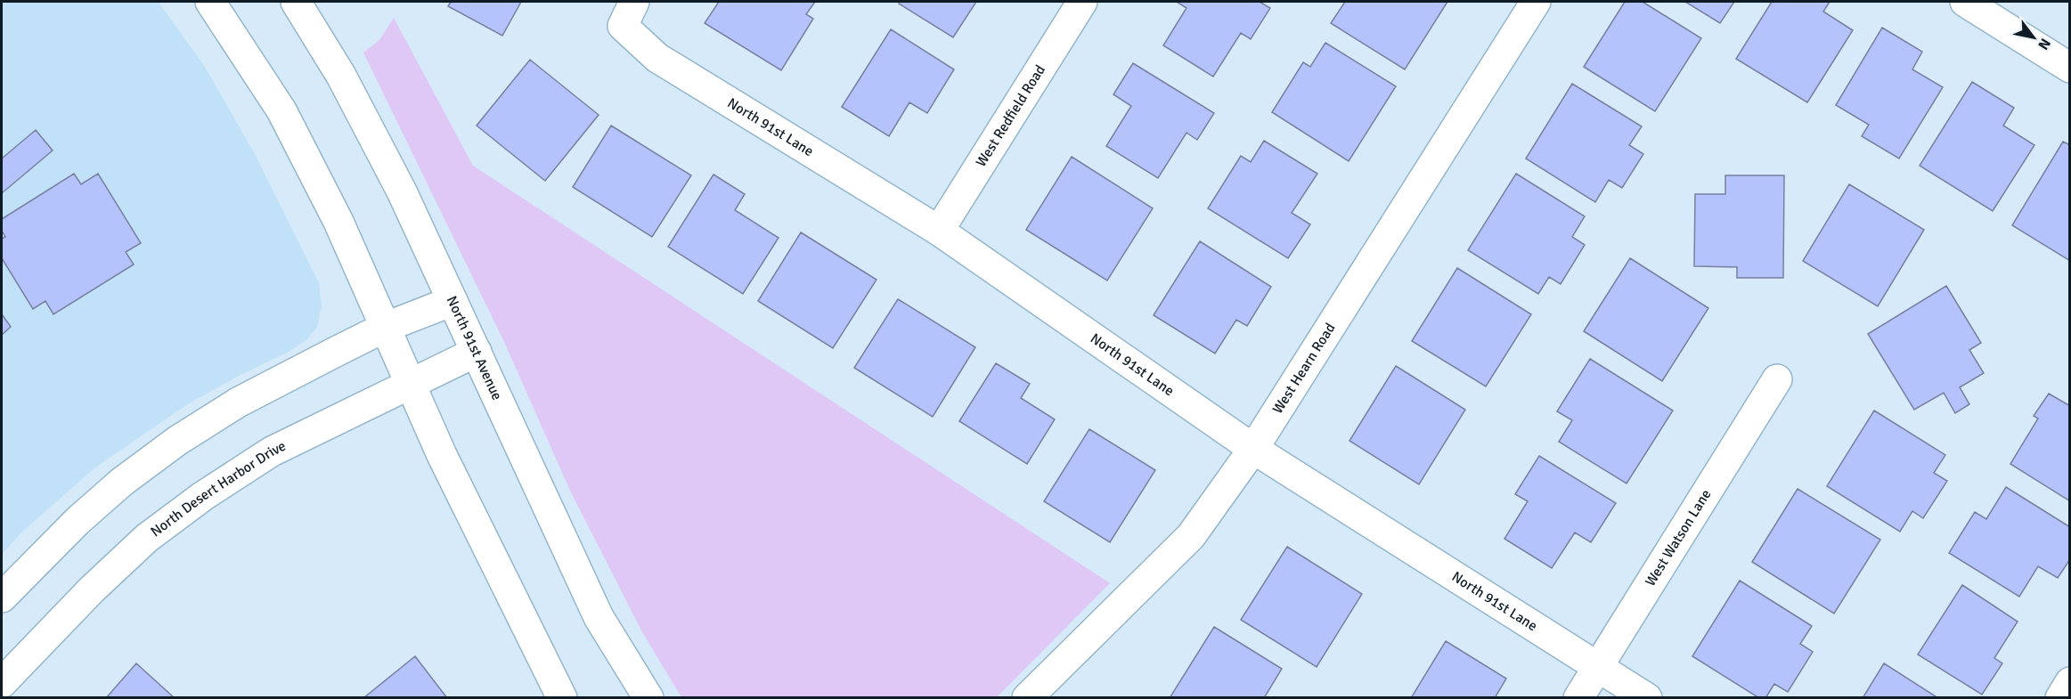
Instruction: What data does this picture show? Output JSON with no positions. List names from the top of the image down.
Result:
{
  "streets": {
    "street": [
      "West Redfield Road",
      "North 91st Lane",
      "North 91st Avenue",
      "West Hearn Road",
      "North Desert Harbor Drive",
      "West Watson Lane"
    ]
  },
  "crossings": [
    ["West Redfield Road", "North 91st Lane"],
    ["North 91st Lane", "West Hearn Road"],
    ["North 91st Lane", "West Watson Lane"],
    ["North 91st Avenue", "North Desert Harbor Drive"]
  ],
  "north": "bottom right"
}
